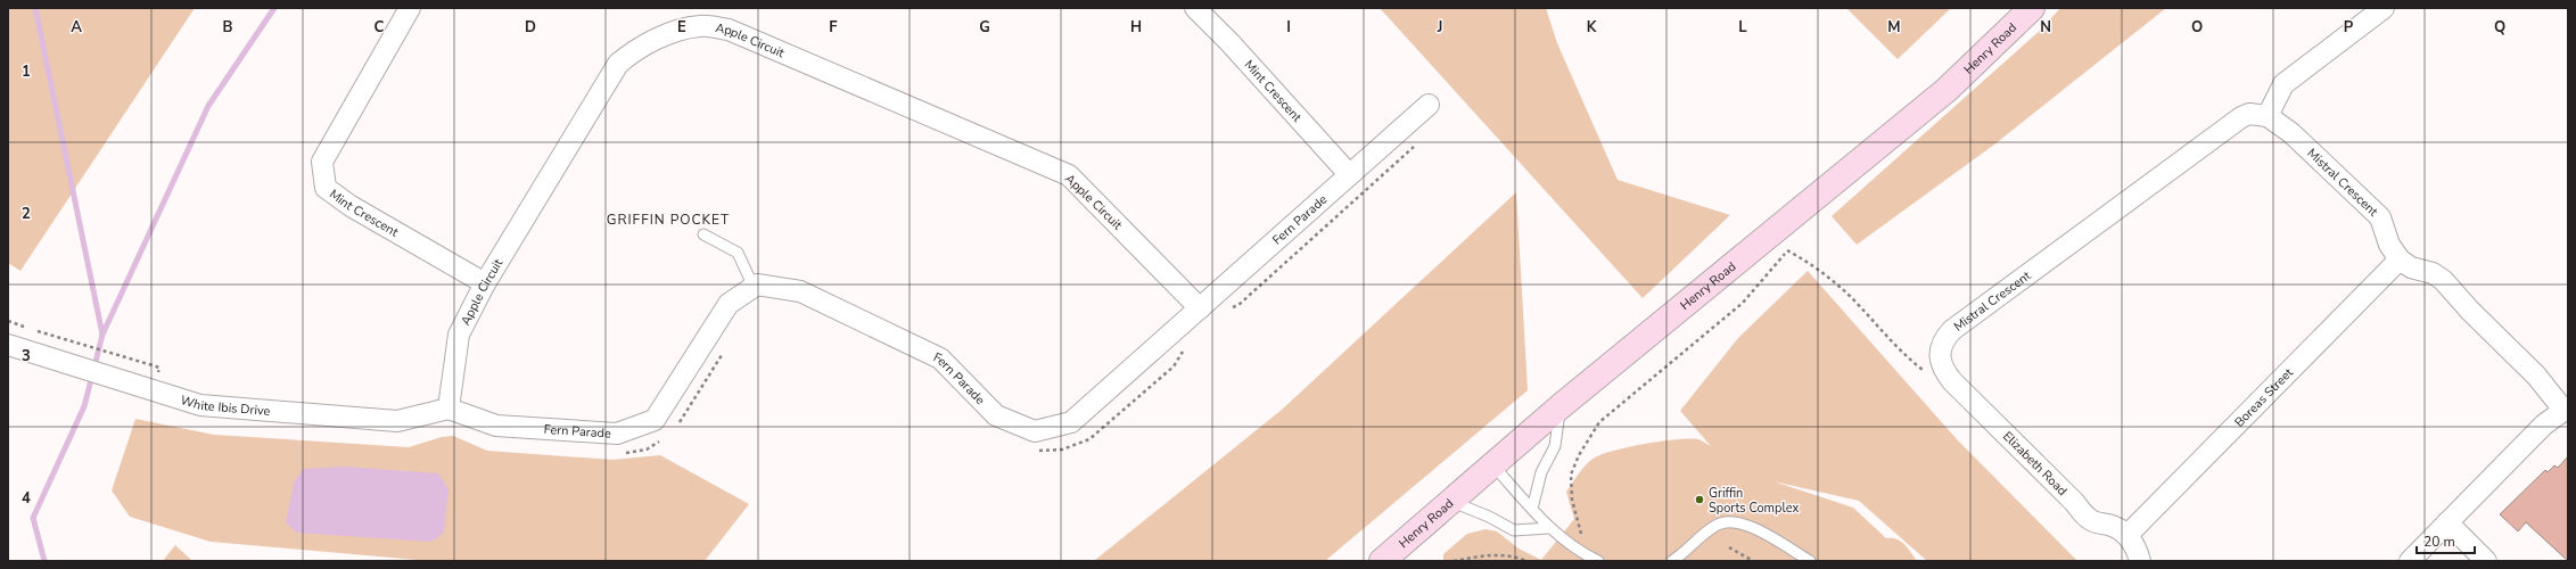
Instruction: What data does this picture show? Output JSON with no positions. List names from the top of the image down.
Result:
{
  "streets": {
    "main road": ["Henry Road"],
    "street": [
      "Apple Circuit",
      "Mint Crescent",
      "Mistral Crescent",
      "Fern Parade",
      "Boreas Street",
      "White Ibis Drive",
      "Elizabeth Road"
    ]
  },
  "crossings": [
    ["Apple Circuit", "Mint Crescent"],
    ["Apple Circuit", "Fern Parade"],
    ["Apple Circuit", "White Ibis Drive"],
    ["Mint Crescent", "Fern Parade"],
    ["Mistral Crescent", "Boreas Street"],
    ["Mistral Crescent", "Elizabeth Road"],
    ["Fern Parade", "White Ibis Drive"],
    ["Boreas Street", "Elizabeth Road"]
  ],
  "districts": ["GRIFFIN POCKET"],
  "places": ["Griffin Sports Complex"],
  "scale_bar": "20 m",
  "grid": {
    "columns": [
      "A",
      "B",
      "C",
      "D",
      "E",
      "F",
      "G",
      "H",
      "I",
      "J",
      "K",
      "L",
      "M",
      "N",
      "O",
      "P",
      "Q"
    ],
    "rows": [
      "1",
      "2",
      "3",
      "4"
    ]
  }
}
